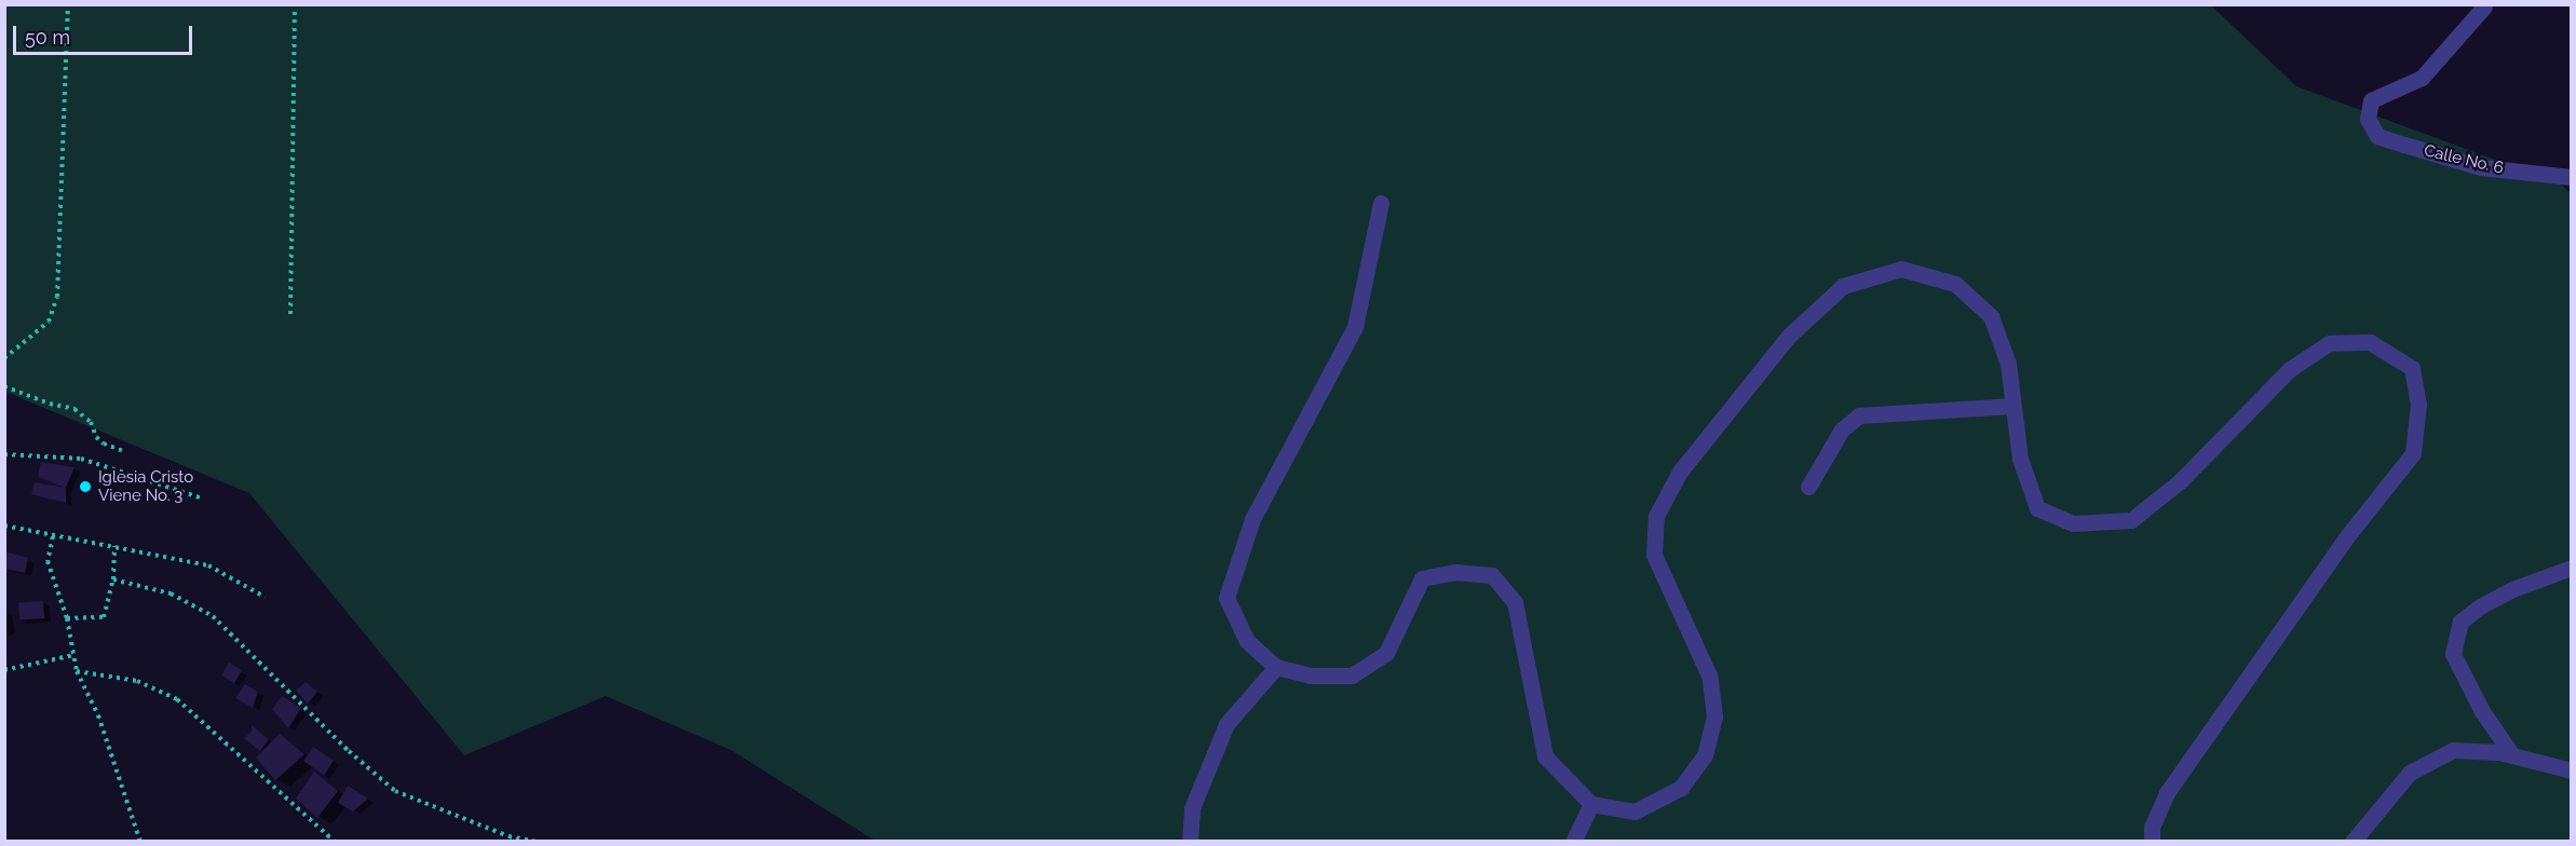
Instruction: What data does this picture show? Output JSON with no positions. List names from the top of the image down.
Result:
{
  "streets": {
    "street": ["Calle No. 6"]
  },
  "places": ["Iglesia Cristo Viene No. 3"],
  "scale_bar": "50 m"
}
